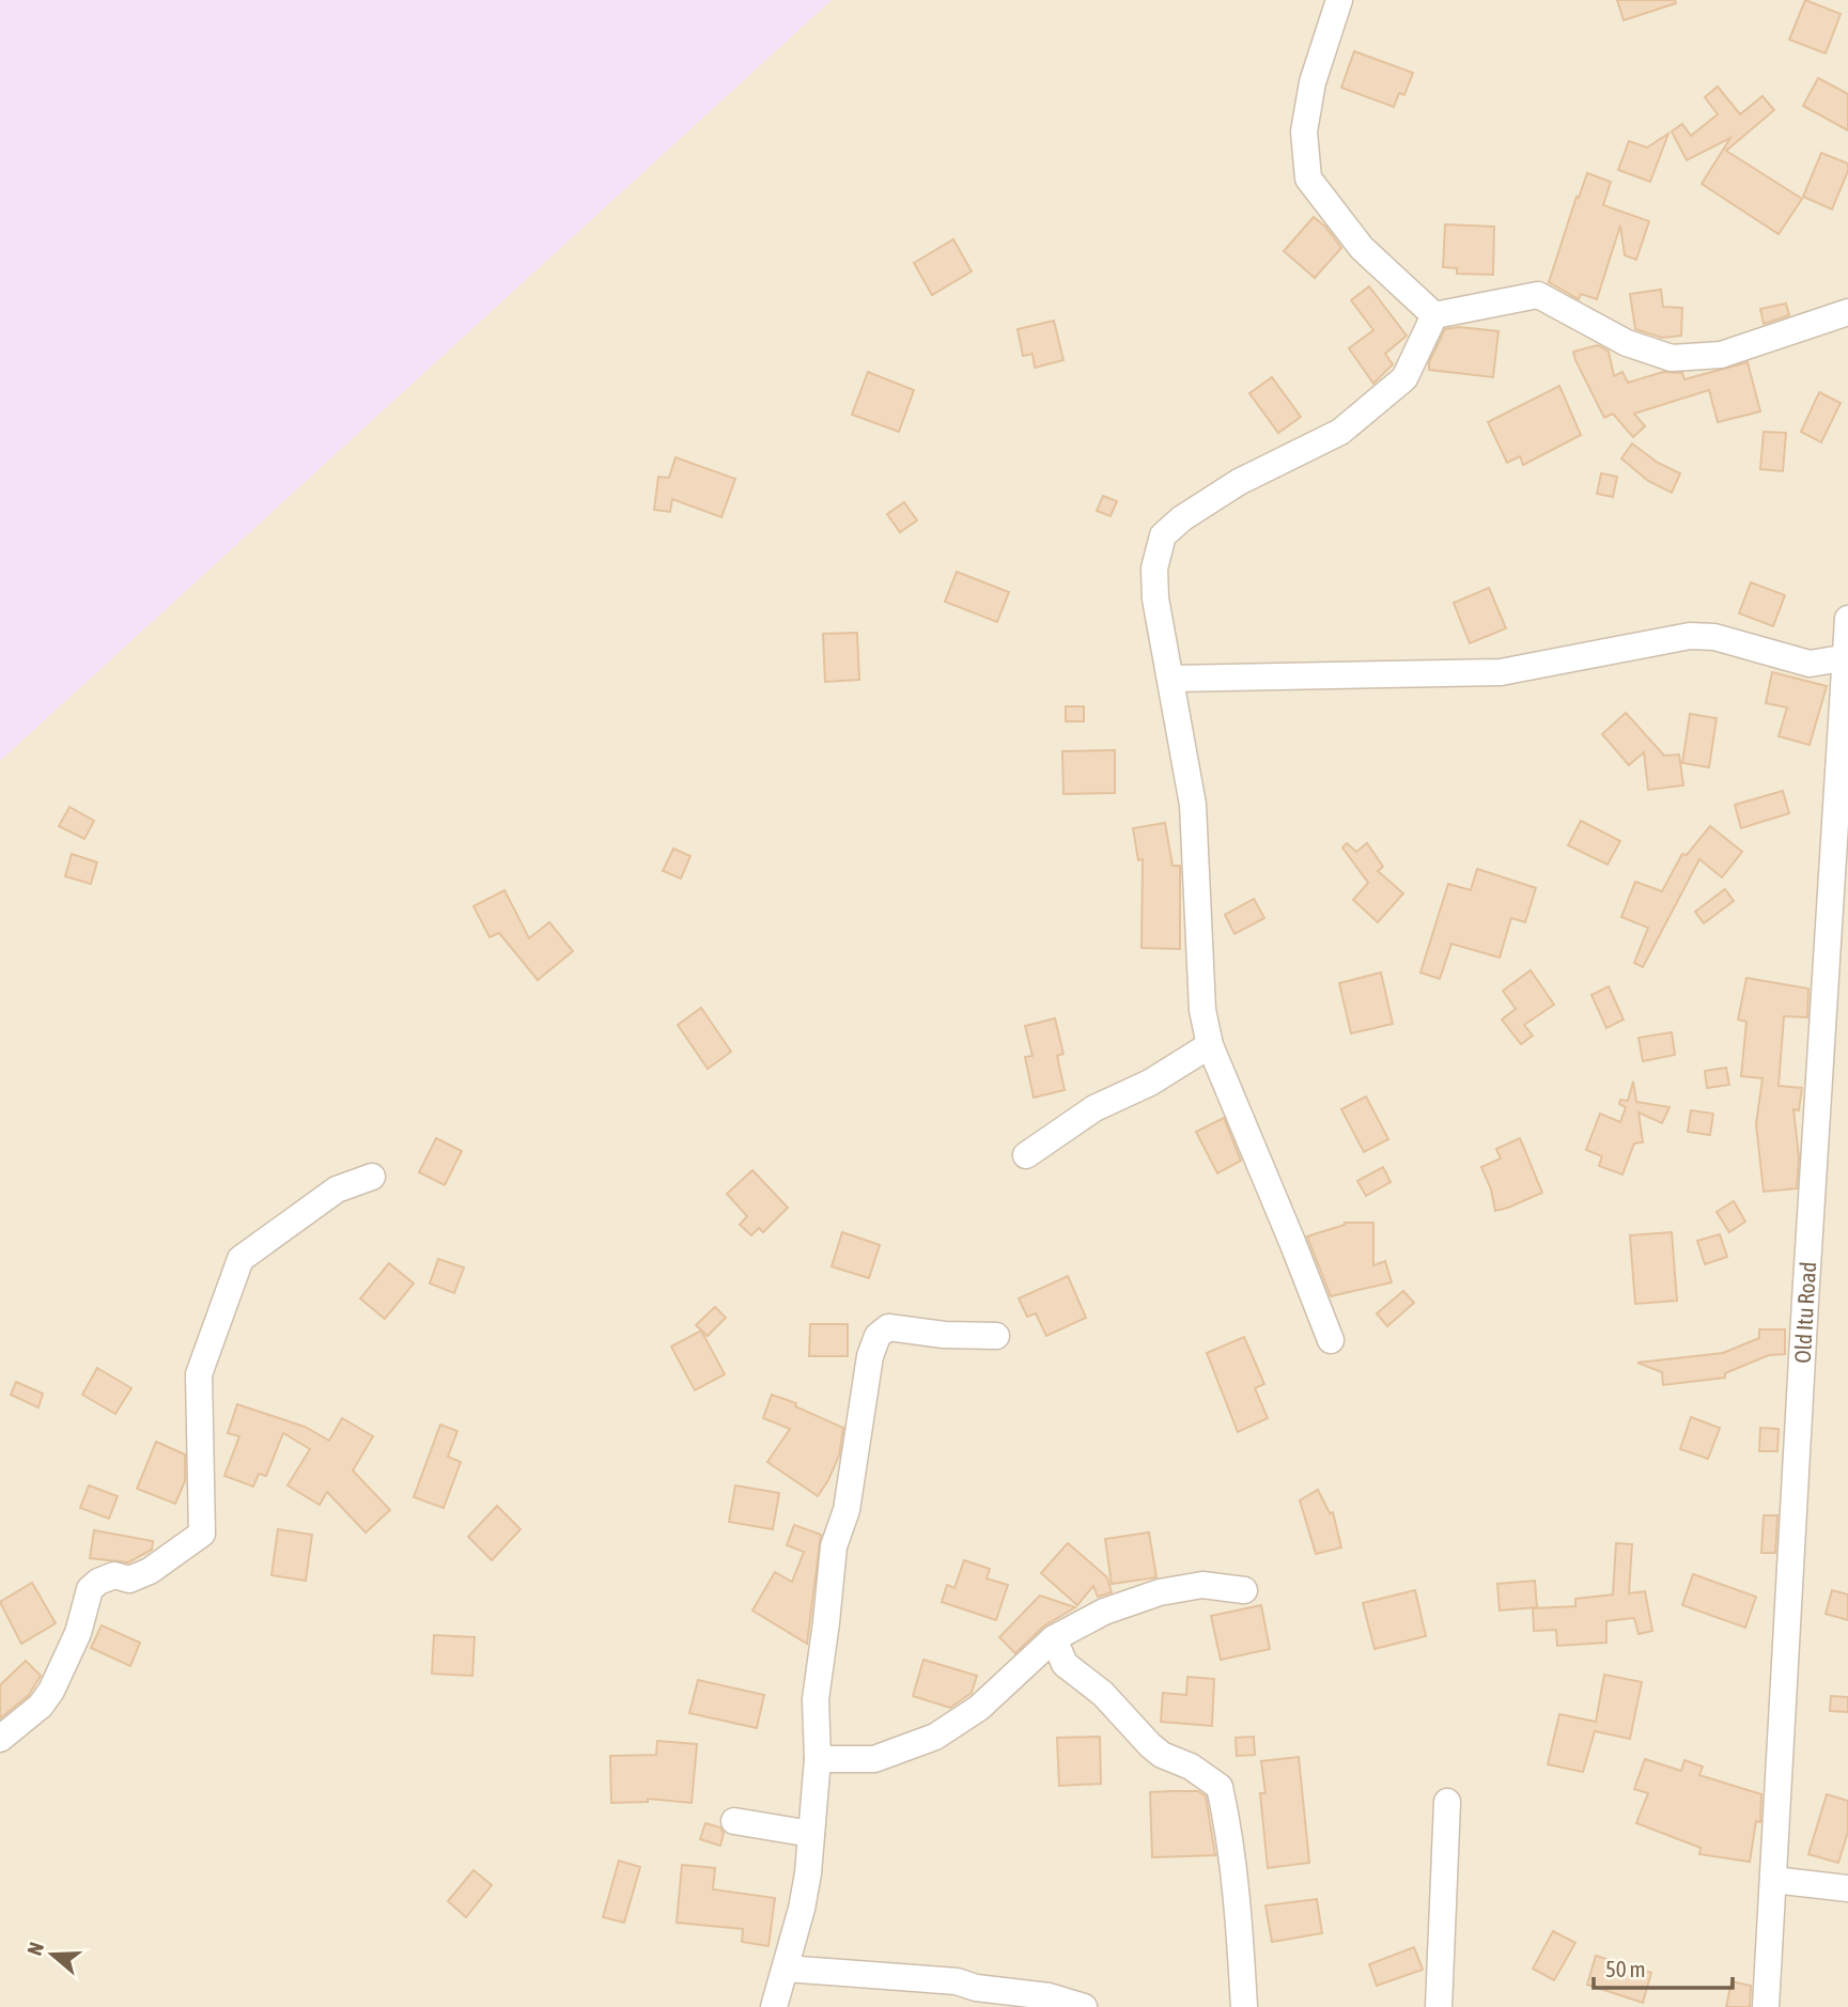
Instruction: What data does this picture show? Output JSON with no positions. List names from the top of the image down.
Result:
{
  "streets": {
    "street": ["Old Itu Road"]
  },
  "scale_bar": "50 m",
  "north": "left"
}
